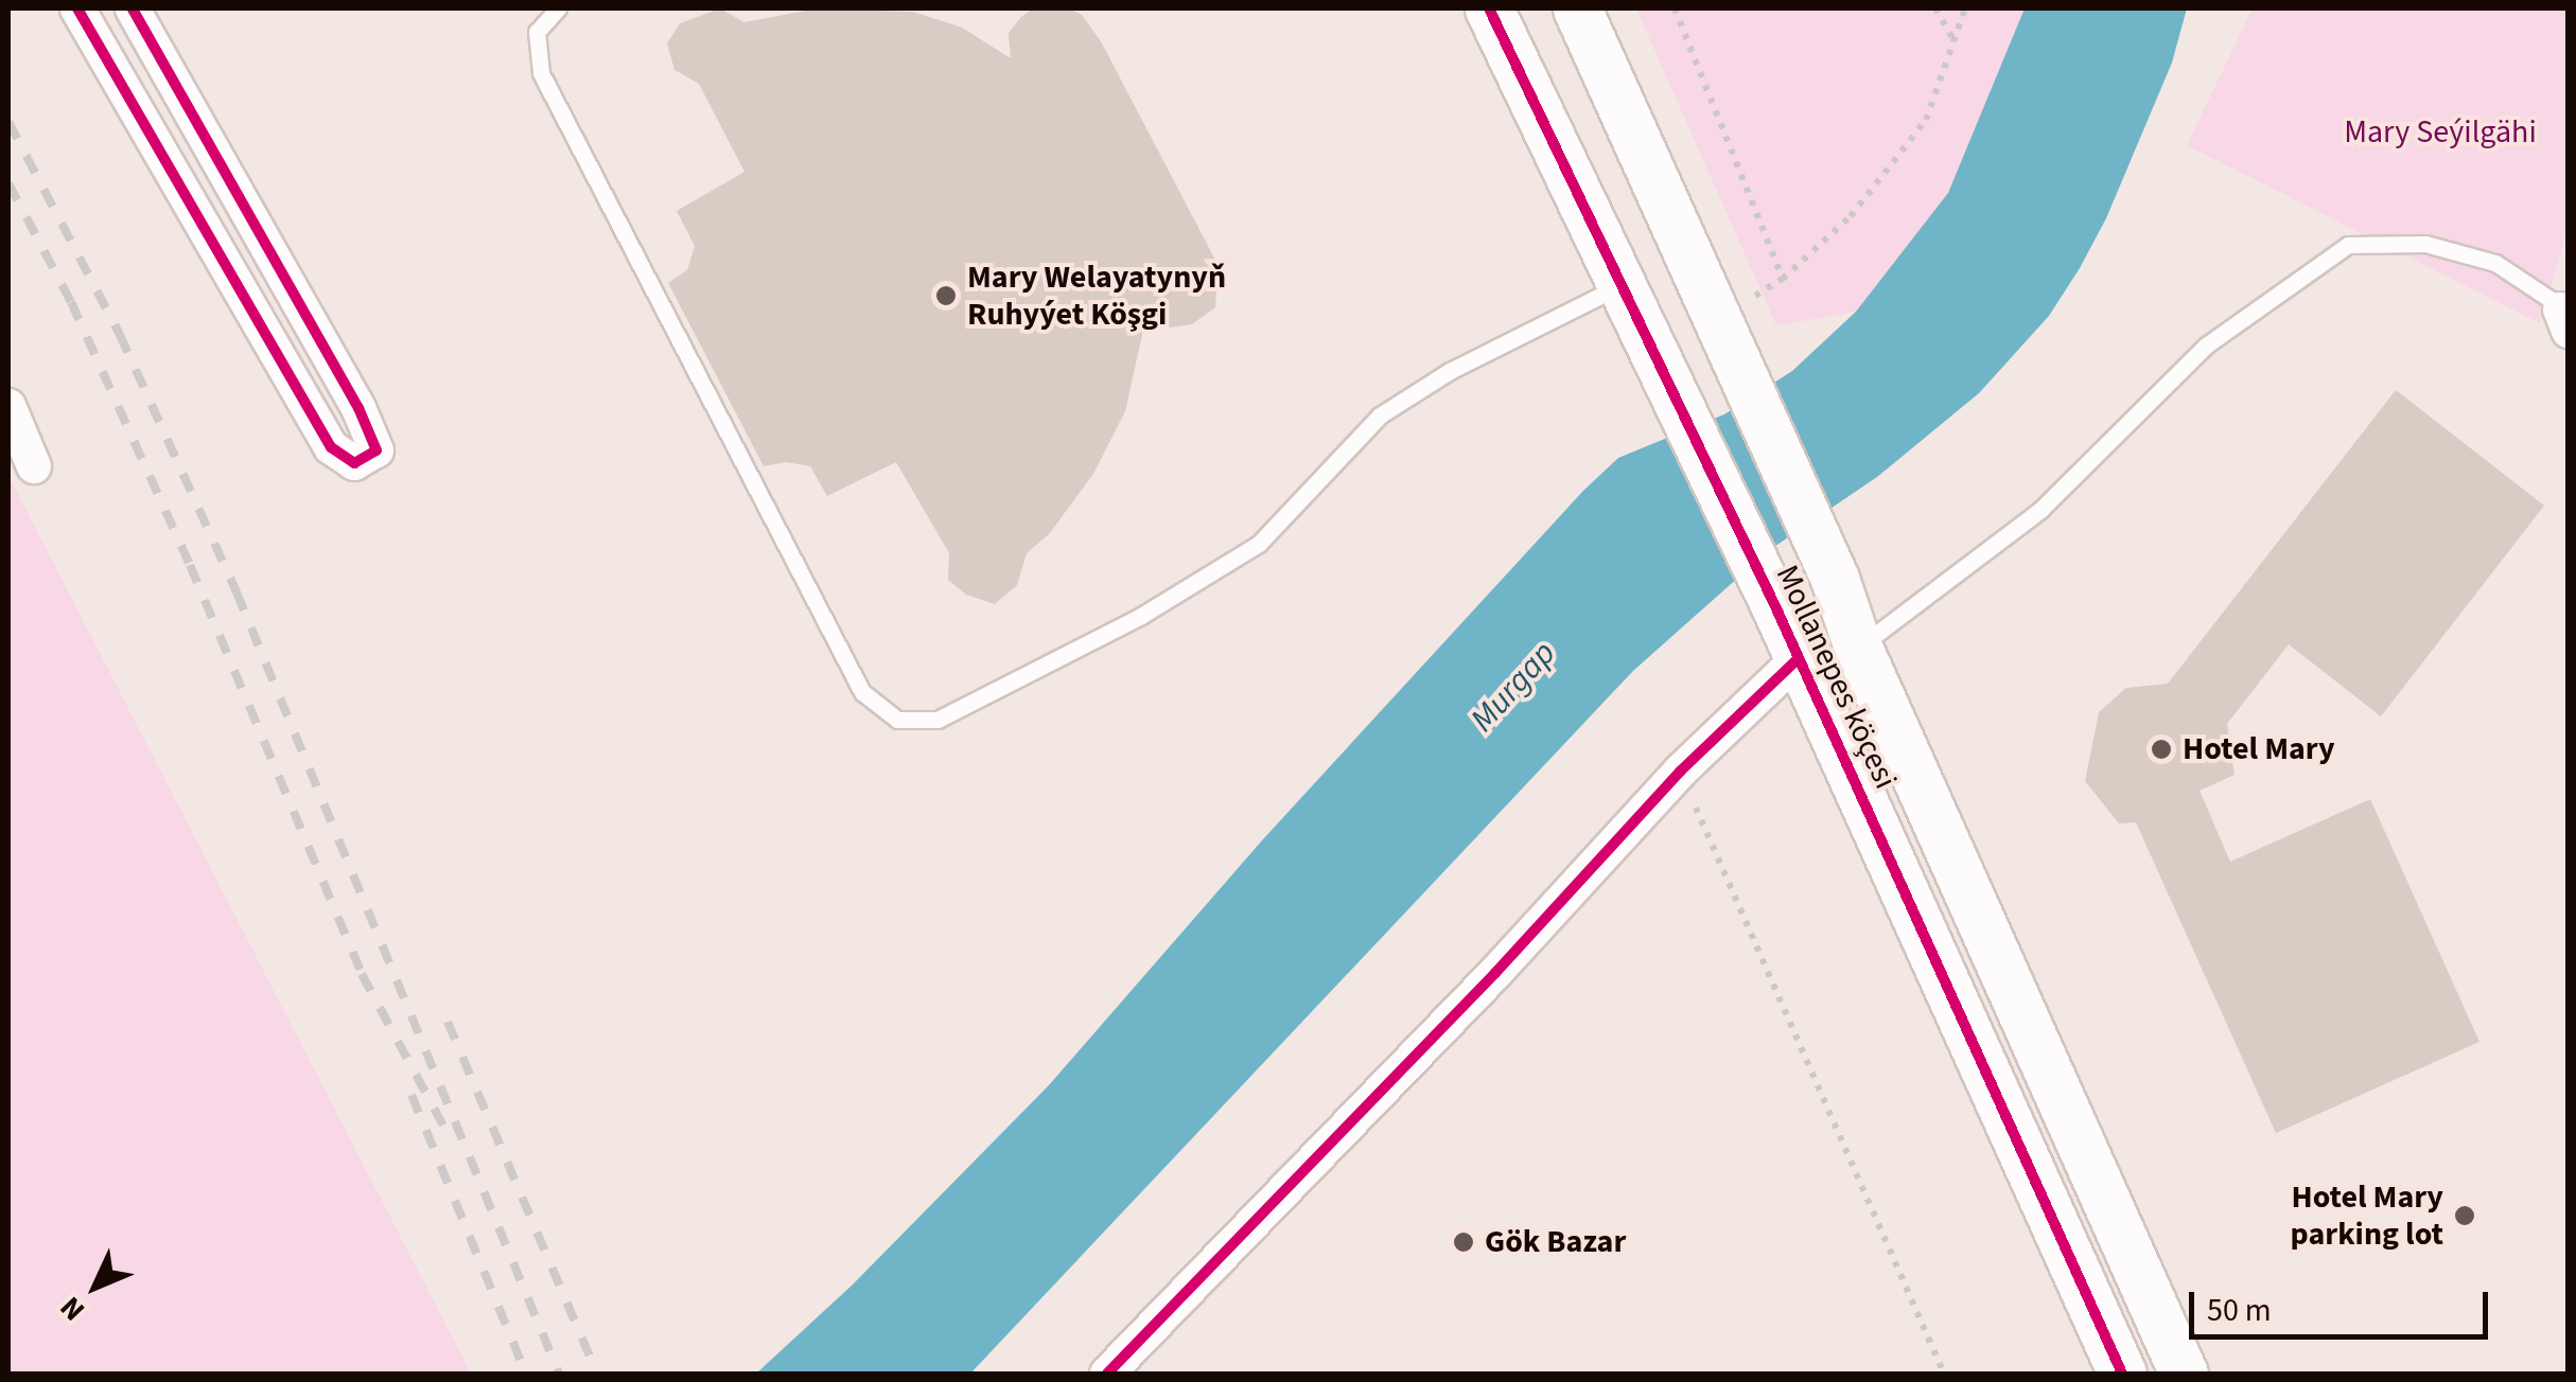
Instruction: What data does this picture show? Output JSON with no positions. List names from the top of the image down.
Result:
{
  "streets": {
    "street": ["Mollanepes köçesi"]
  },
  "water": ["Murgap"],
  "parks": ["Mary Seýilgähi"],
  "places": [
    "Mary Welayatynyň Ruhyýet Köşgi",
    "Hotel Mary",
    "Hotel Mary parking lot",
    "Gök Bazar"
  ],
  "scale_bar": "50 m",
  "north": "bottom left"
}
